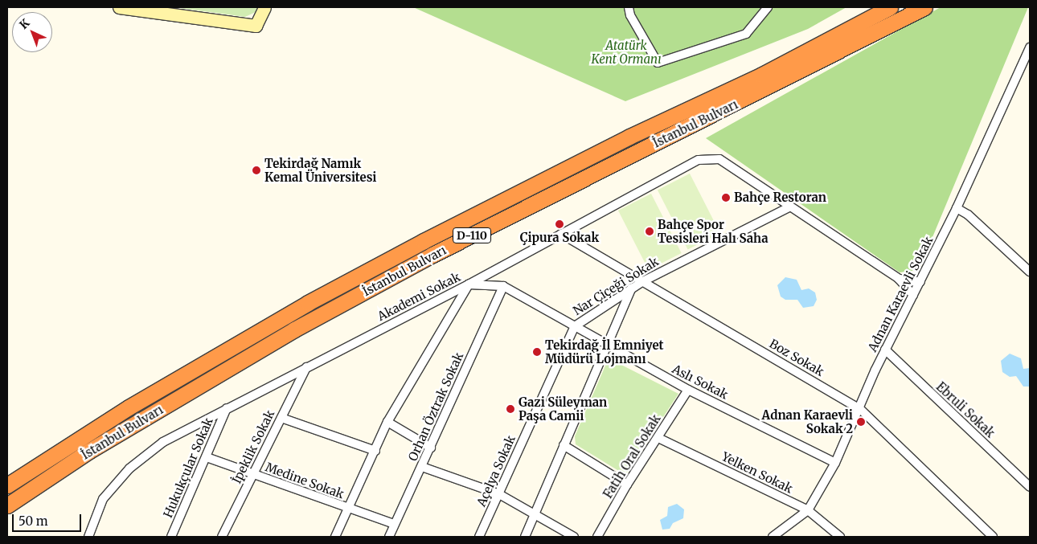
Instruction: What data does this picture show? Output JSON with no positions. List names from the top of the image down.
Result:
{
  "streets": {
    "highway": ["İstanbul Bulvarı", "D-110"],
    "street": [
      "Nar Çiçeği Sokak",
      "Adnan Karaevli Sokak",
      "Akademi Sokak",
      "Boz Sokak",
      "Aslı Sokak",
      "Orhan Öztrak Sokak",
      "Ebruli Sokak",
      "İpeklik Sokak",
      "Fatih Oral Sokak",
      "Hukukçular Sokak",
      "Açelya Sokak",
      "Yelken Sokak",
      "Medine Sokak"
    ]
  },
  "crossings": [
    ["Nar Çiçeği Sokak", "Akademi Sokak"],
    ["Nar Çiçeği Sokak", "Boz Sokak"],
    ["Nar Çiçeği Sokak", "Aslı Sokak"],
    ["Nar Çiçeği Sokak", "Açelya Sokak"],
    ["Adnan Karaevli Sokak", "Boz Sokak"],
    ["Adnan Karaevli Sokak", "Aslı Sokak"],
    ["Adnan Karaevli Sokak", "Ebruli Sokak"],
    ["Adnan Karaevli Sokak", "Yelken Sokak"],
    ["Akademi Sokak", "Boz Sokak"],
    ["Akademi Sokak", "Aslı Sokak"],
    ["Akademi Sokak", "İpeklik Sokak"],
    ["Akademi Sokak", "Hukukçular Sokak"],
    ["Aslı Sokak", "Orhan Öztrak Sokak"],
    ["Aslı Sokak", "Fatih Oral Sokak"],
    ["Aslı Sokak", "Açelya Sokak"],
    ["Orhan Öztrak Sokak", "Medine Sokak"],
    ["İpeklik Sokak", "Medine Sokak"],
    ["Fatih Oral Sokak", "Yelken Sokak"],
    ["Hukukçular Sokak", "Medine Sokak"]
  ],
  "parks": ["Atatürk Kent Ormanı"],
  "places": [
    "Tekirdağ Namık Kemal Üniversitesi",
    "Bahçe Restoran",
    "Çipura Sokak",
    "Bahçe Spor Tesisleri Halı Saha",
    "Tekirdağ İl Emniyet Müdürü Lojmanı",
    "Gazi Süleyman Paşa Camii",
    "Adnan Karaevli Sokak 2"
  ],
  "scale_bar": "50 m",
  "north": "top left"
}
